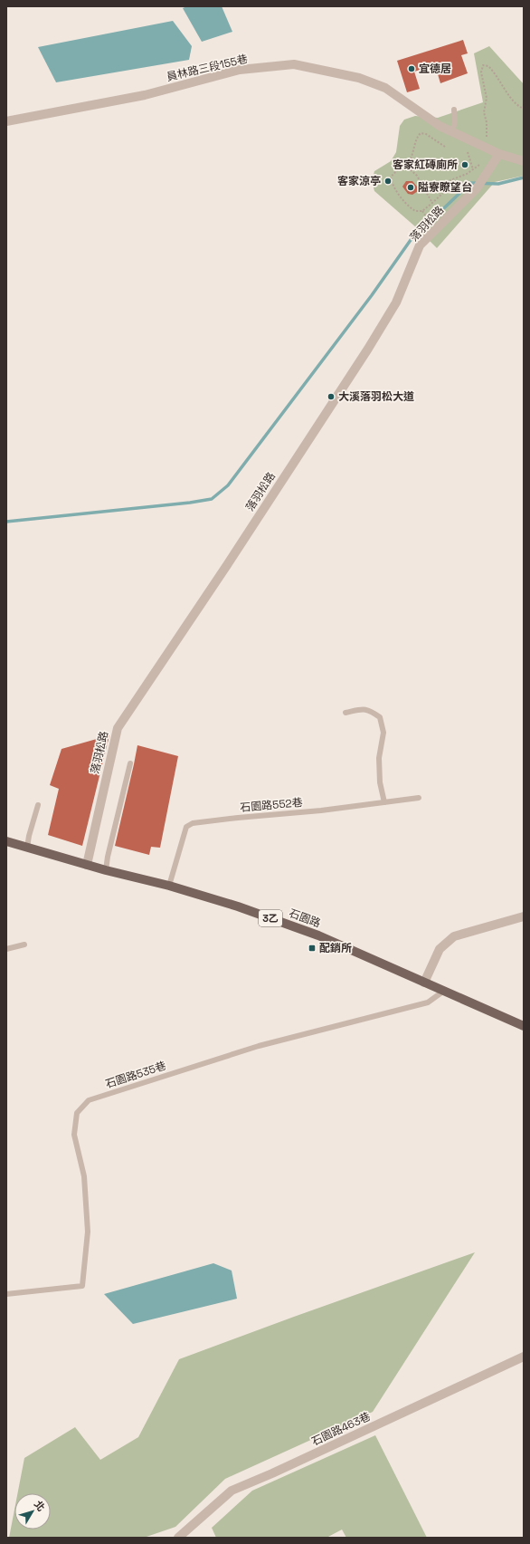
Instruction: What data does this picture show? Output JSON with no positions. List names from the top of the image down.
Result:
{
  "streets": {
    "main road": ["3乙", "石園路"],
    "street": ["員林路三段155巷", "落羽松路", "石園路463巷"],
    "lane": ["石園路552巷", "石園路535巷"]
  },
  "crossings": [
    ["員林路三段155巷", "落羽松路"],
    ["落羽松路", "石園路"],
    ["石園路552巷", "石園路"],
    ["石園路", "石園路535巷"]
  ],
  "places": {
    "other": [
      "宜德居",
      "客家紅磚廁所",
      "客家涼亭",
      "隘寮瞭望台",
      "大溪落羽松大道"
    ],
    "transit": ["配銷所"]
  },
  "north": "top right"
}
